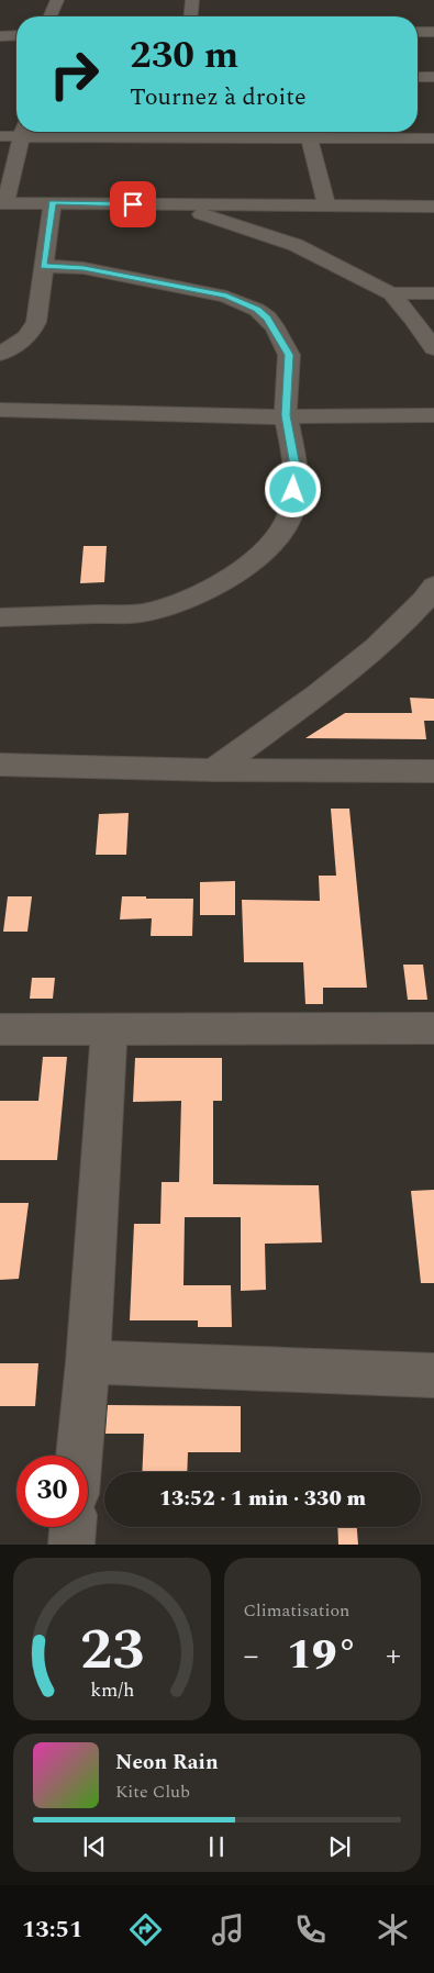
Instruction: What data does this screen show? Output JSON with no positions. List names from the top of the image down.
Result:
{
  "page": {
    "turn": ["230 m", "Tournez à droite"],
    "limit": "30",
    "trip": "13:52 · 1 min · 330 m",
    "tile": "Climatisation",
    "heat": ["−", "19°", "+"],
    "song": ["Neon Rain", "Kite Club"],
    "tabs": "13:51",
    "gauge": ["23", "km/h"]
  }
}
